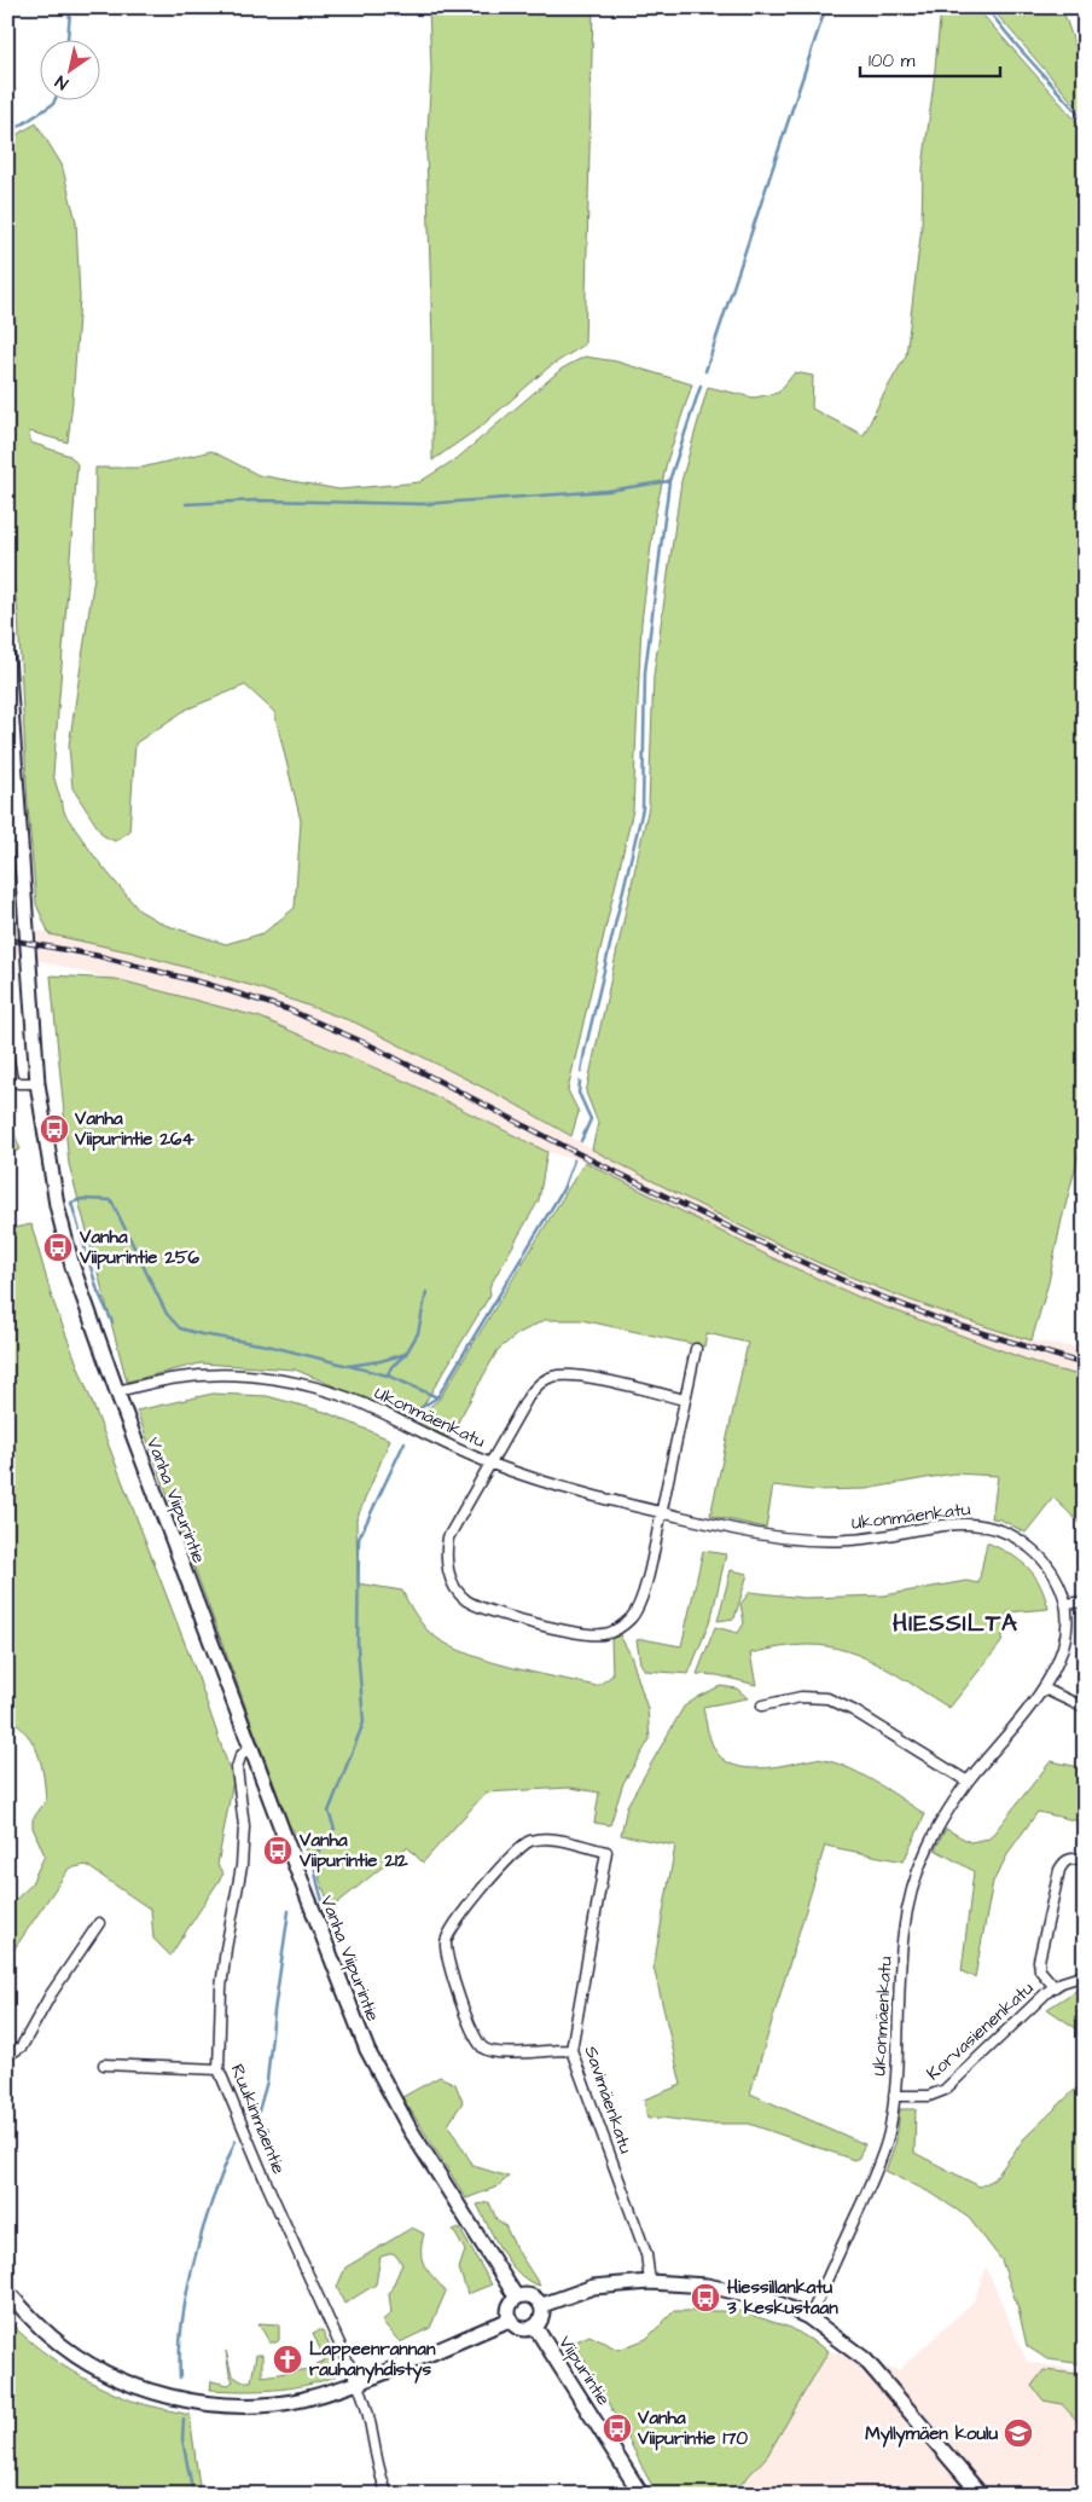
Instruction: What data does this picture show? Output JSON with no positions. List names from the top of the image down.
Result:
{
  "streets": {
    "street": [
      "Ukonmäenkatu",
      "Vanha Viipurintie",
      "Korvasienenkatu",
      "Savimäenkatu",
      "Ruukinmäentie",
      "Viipurintie"
    ]
  },
  "crossings": [
    ["Ukonmäenkatu", "Vanha Viipurintie"],
    ["Ukonmäenkatu", "Korvasienenkatu"],
    ["Vanha Viipurintie", "Ruukinmäentie"],
    ["Vanha Viipurintie", "Viipurintie"]
  ],
  "districts": ["HIESSILTA"],
  "places": {
    "bus stop": [
      "Vanha Viipurintie 264",
      "Vanha Viipurintie 256",
      "Vanha Viipurintie 212",
      "Hiessillankatu 3 keskustaan",
      "Vanha Viipurintie 170"
    ],
    "church": ["Lappeenrannan rauhanyhdistys"],
    "school or university": ["Myllymäen koulu"]
  },
  "scale_bar": "100 m",
  "north": "bottom left"
}
